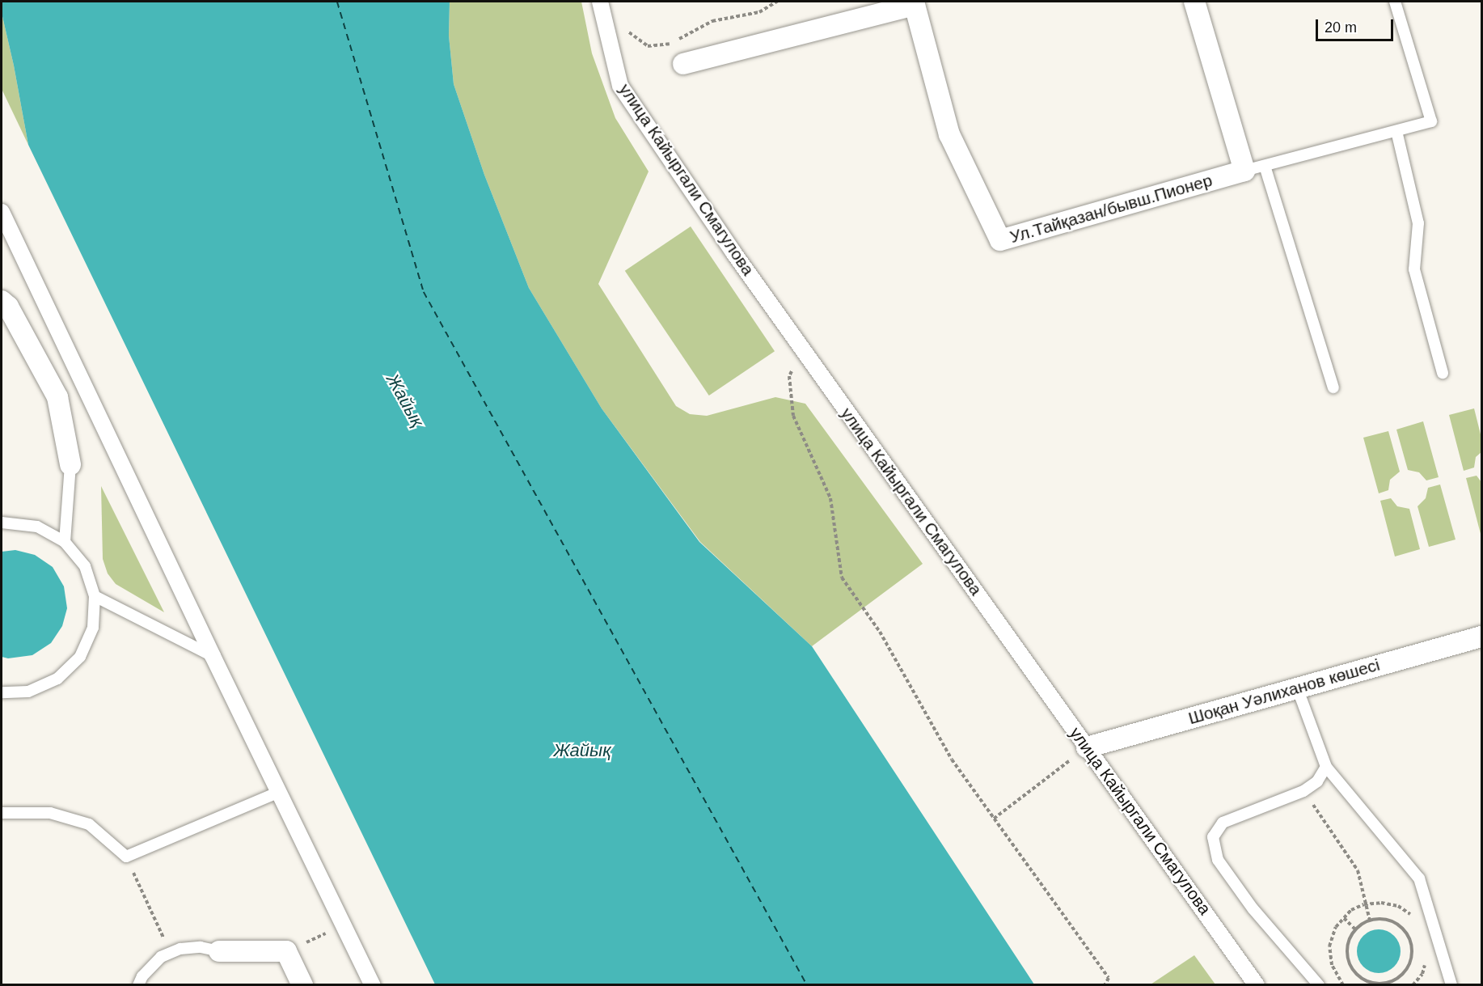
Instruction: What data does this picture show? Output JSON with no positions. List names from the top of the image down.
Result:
{
  "streets": {
    "street": ["улица Кайыргали Смагулова", "Ул.Тайқазан/бывш.Пионер", "Шоқан Уәлиханов көшесі"]
  },
  "crossings": [
    ["улица Кайыргали Смагулова", "Шоқан Уәлиханов көшесі"]
  ],
  "water": ["Жайық"],
  "scale_bar": "20 m"
}
